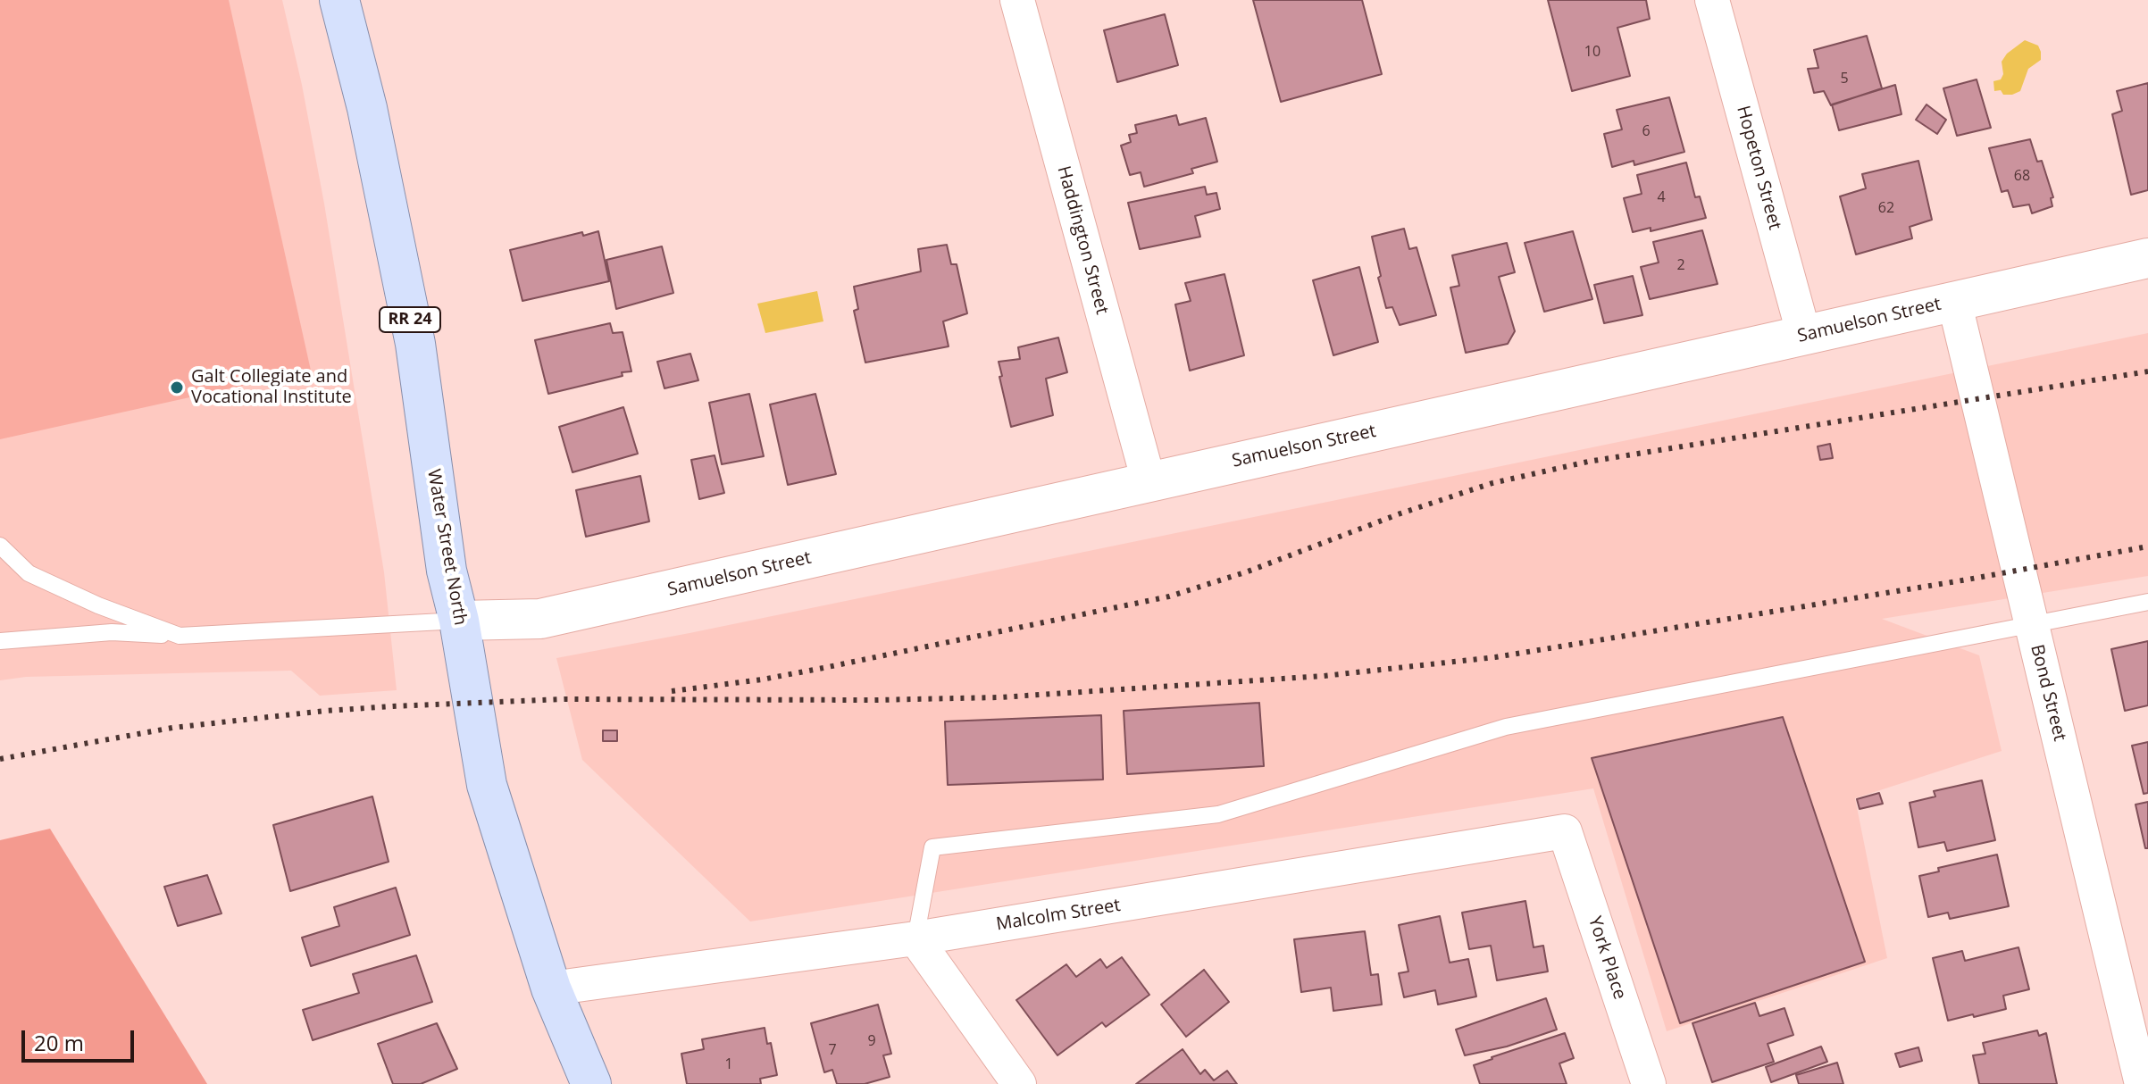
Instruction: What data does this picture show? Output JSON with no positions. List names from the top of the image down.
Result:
{
  "streets": {
    "main road": ["RR 24", "Water Street North"],
    "street": [
      "Hopeton Street",
      "Haddington Street",
      "Samuelson Street",
      "Bond Street",
      "Malcolm Street",
      "York Place"
    ]
  },
  "crossings": [
    ["Hopeton Street", "Samuelson Street"],
    ["Haddington Street", "Samuelson Street"],
    ["Samuelson Street", "Water Street North"],
    ["Samuelson Street", "Bond Street"],
    ["Water Street North", "Malcolm Street"],
    ["Malcolm Street", "York Place"]
  ],
  "places": ["Galt Collegiate and Vocational Institute"],
  "house_numbers": [
    "10",
    "5",
    "6",
    "68",
    "4",
    "62",
    "2",
    "9",
    "7",
    "1"
  ],
  "scale_bar": "20 m"
}
